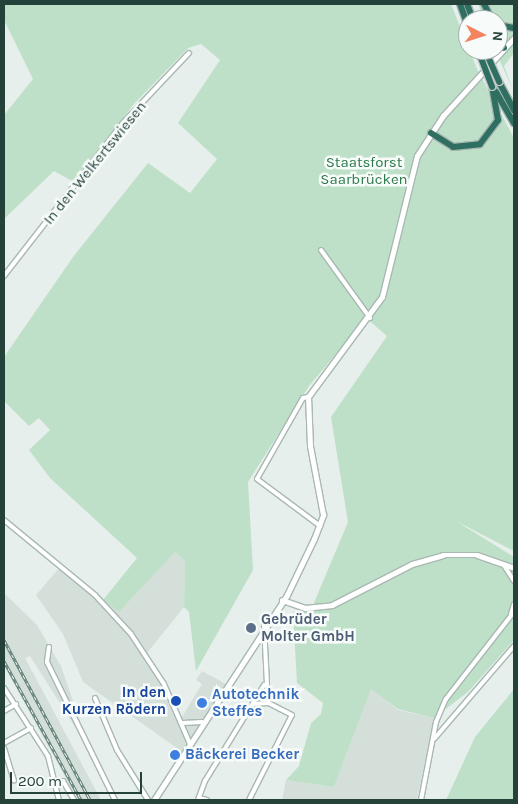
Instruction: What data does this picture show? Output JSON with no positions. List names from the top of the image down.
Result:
{
  "streets": {
    "street": ["In den Welkertswiesen"]
  },
  "parks": ["Staatsforst Saarbrücken"],
  "places": [
    "Gebrüder Molter GmbH",
    "In den Kurzen Rödern",
    "Autotechnik Steffes",
    "Bäckerei Becker"
  ],
  "scale_bar": "200 m",
  "north": "right"
}
